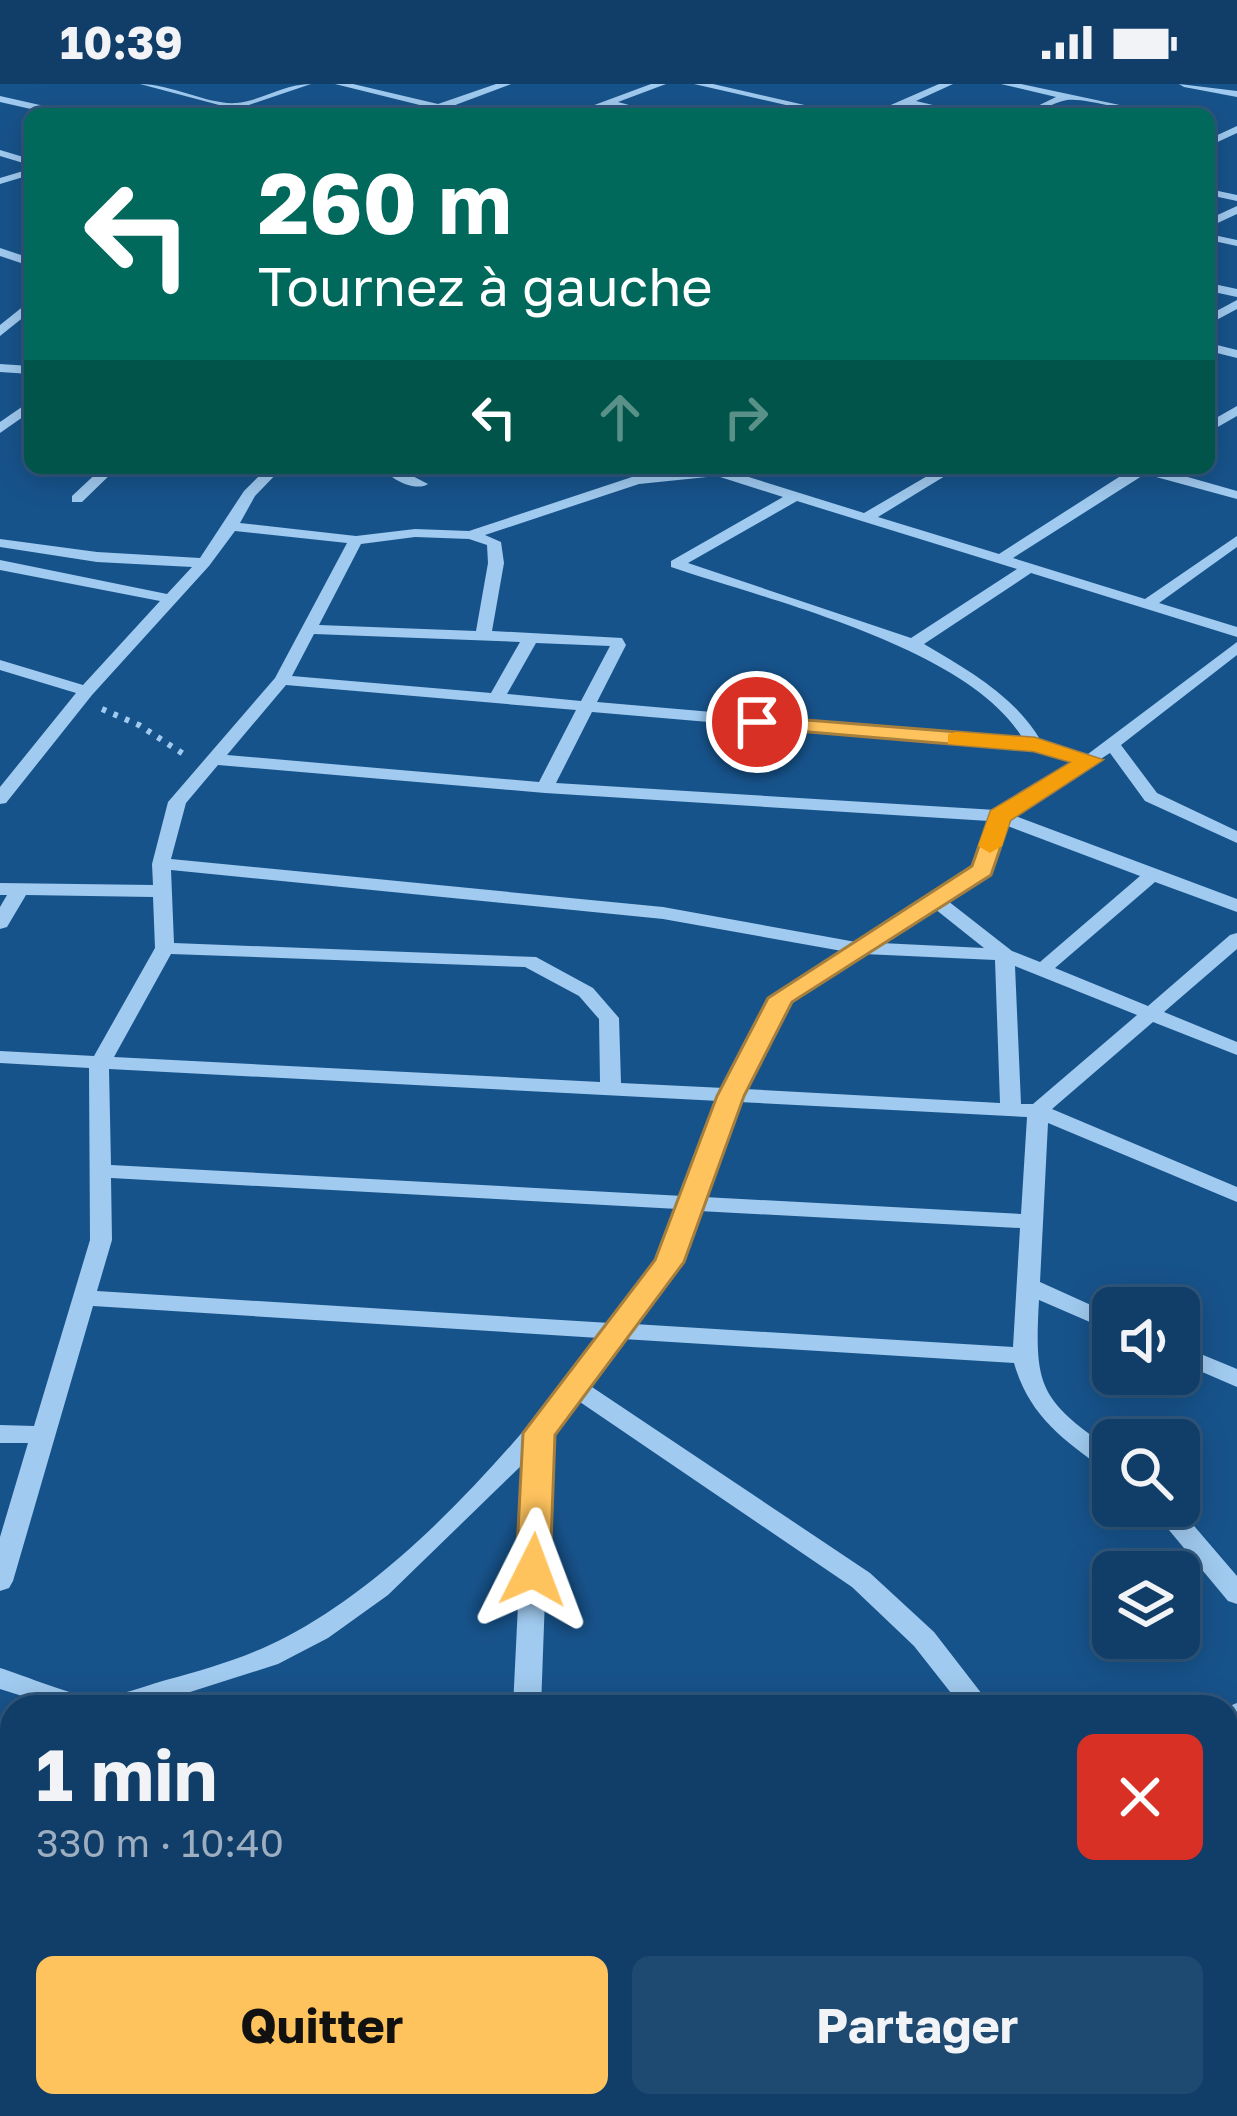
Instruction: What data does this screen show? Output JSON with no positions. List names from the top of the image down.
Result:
{
  "page": {
    "status": "10:39",
    "turn": ["260 m", "Tournez à gauche"],
    "heading": ["1 min", "330 m · 10:40"],
    "buttons": ["Quitter", "Partager"]
  }
}
